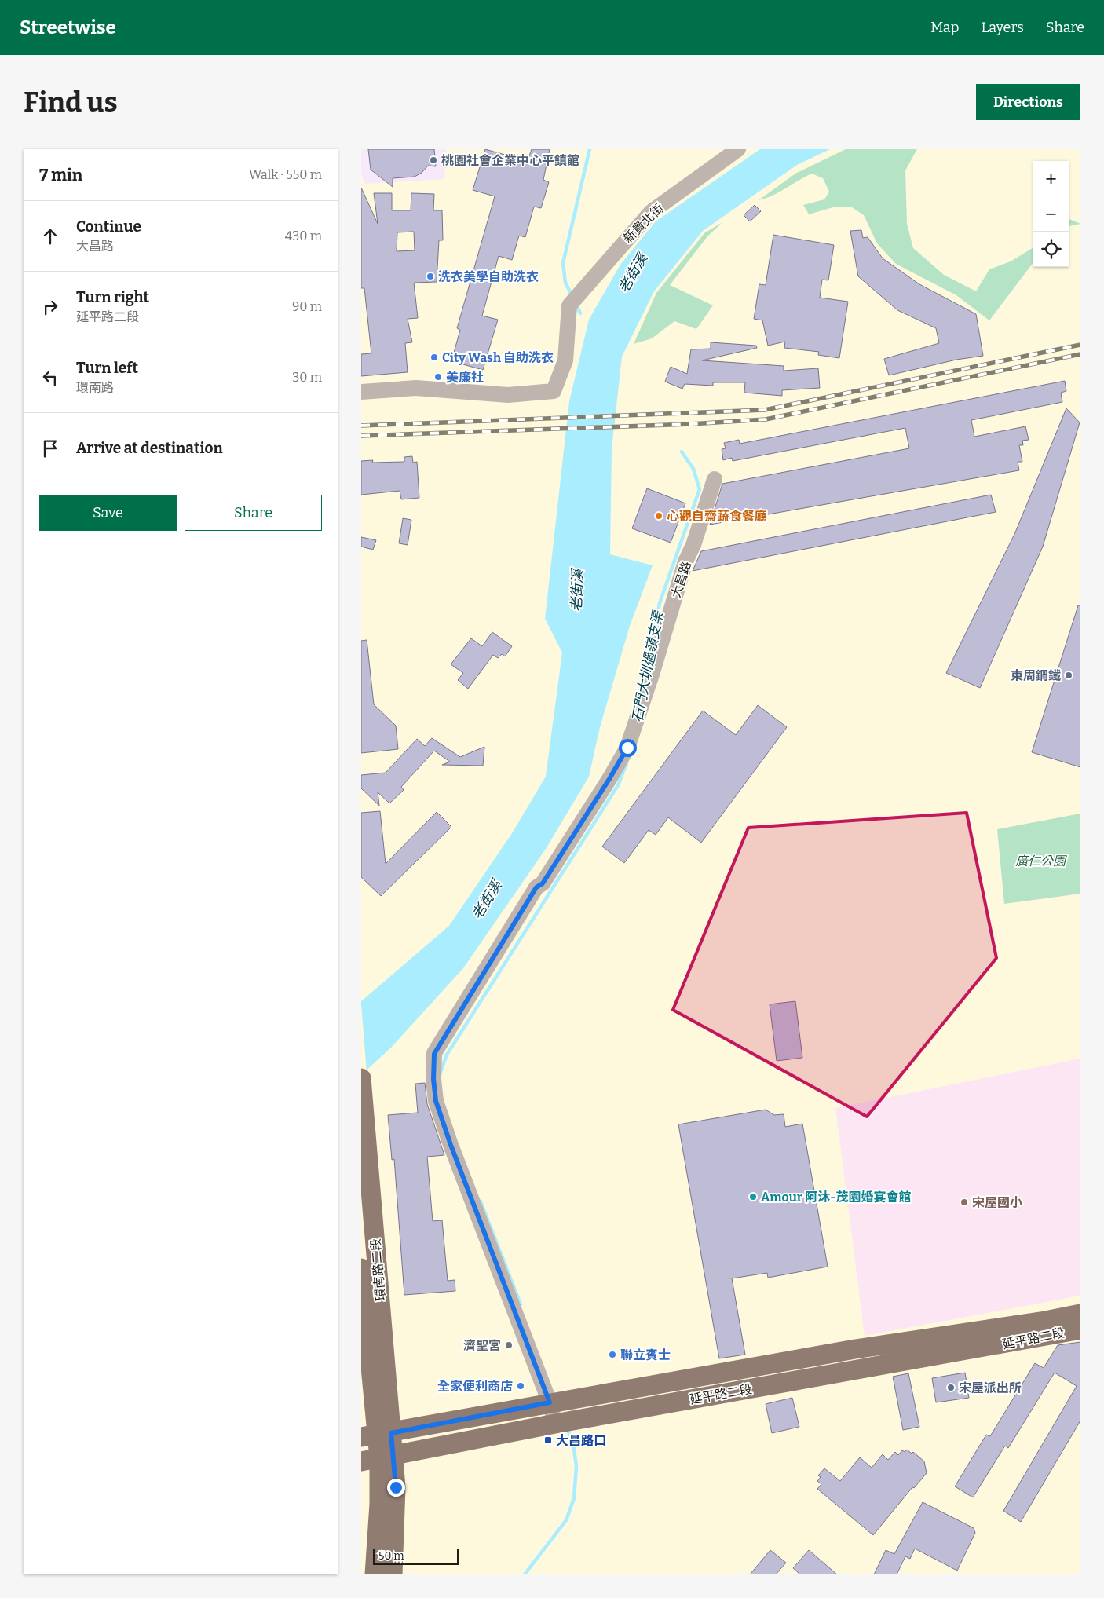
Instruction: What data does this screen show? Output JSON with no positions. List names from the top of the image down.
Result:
{
  "streets": {
    "main road": ["環南路二段", "延平路二段"],
    "street": ["新貴北街", "大昌路"]
  },
  "crossings": [
    ["大昌路", "延平路二段"],
    ["環南路二段", "延平路二段"]
  ],
  "water": ["老街溪", "石門大圳過嶺支渠"],
  "parks": ["廣仁公園"],
  "places": {
    "other": [
      "桃園社會企業中心平鎮館",
      "洗衣美學自助洗衣",
      "City Wash 自助洗衣",
      "美廉社",
      "心觀自齋蔬食餐廳",
      "東周鋼鐵",
      "Amour 阿沐-茂園婚宴會館",
      "宋屋國小",
      "濟聖宮",
      "聯立賓士",
      "全家便利商店",
      "宋屋派出所"
    ],
    "transit": ["大昌路口"]
  },
  "scale_bar": "50 m",
  "page": {
    "header": "Streetwise",
    "nav": ["Map", "Layers", "Share"],
    "buttons": [
      "Directions",
      ["Save", "Share"]
    ],
    "title": "Find us",
    "heading": ["7 min", "Walk · 550 m"],
    "map_buttons": ["+", "−"],
    "list": [
      ["Continue", "大昌路", "430 m"],
      ["Turn right", "延平路二段", "90 m"],
      ["Turn left", "環南路", "30 m"],
      "Arrive at destination"
    ],
    "scale": "50 m"
  }
}
